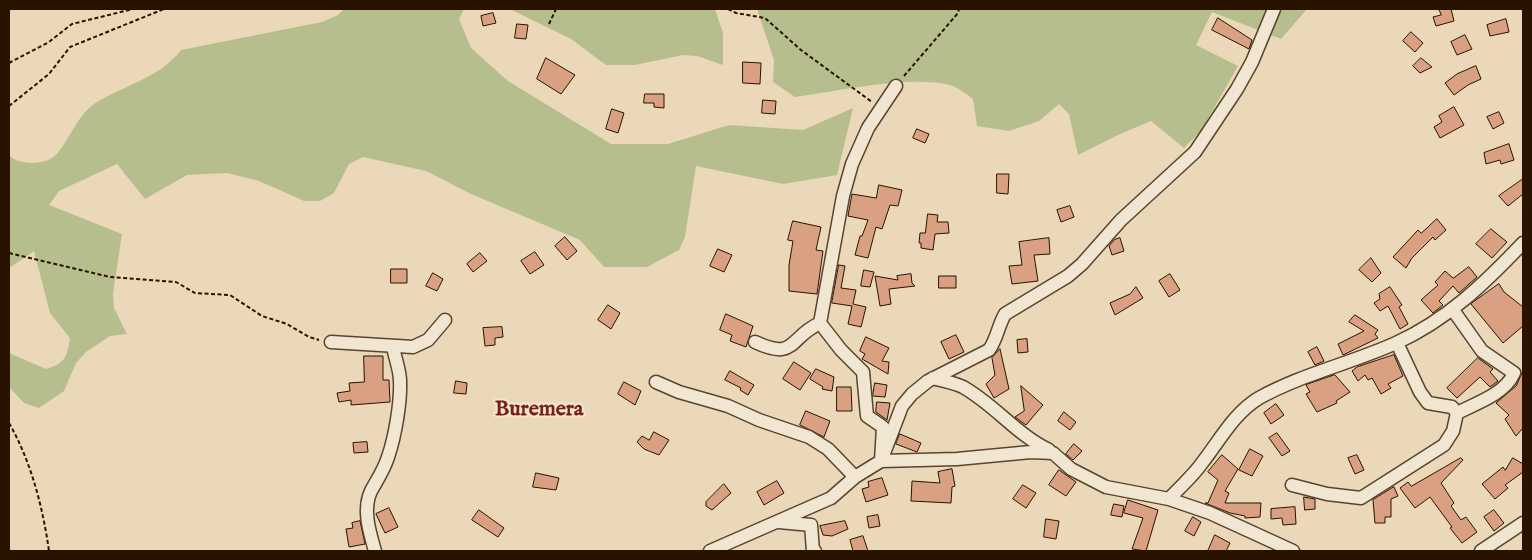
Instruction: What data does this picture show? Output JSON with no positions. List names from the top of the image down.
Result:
{
  "districts": ["Buremera"]
}
